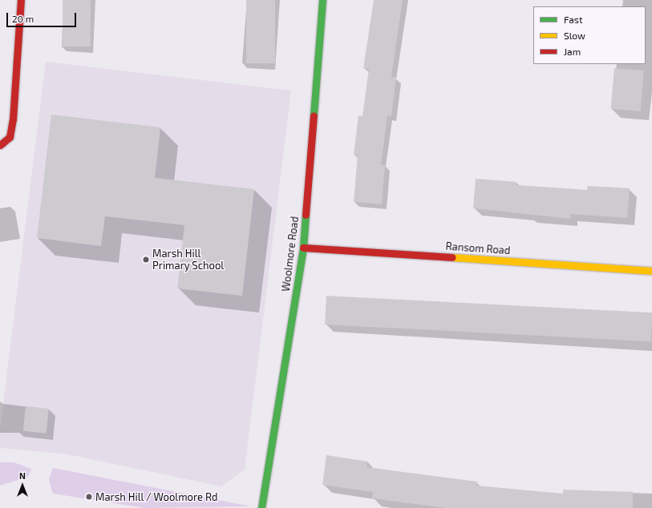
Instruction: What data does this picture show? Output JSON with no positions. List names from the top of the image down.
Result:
{
  "streets": {
    "street": ["Ransom Road", "Woolmore Road"]
  },
  "crossings": [
    ["Ransom Road", "Woolmore Road"]
  ],
  "places": ["Marsh Hill Primary School", "Marsh Hill / Woolmore Rd"],
  "legend": ["Fast", "Slow", "Jam"],
  "scale_bar": "20 m",
  "north": "top"
}
